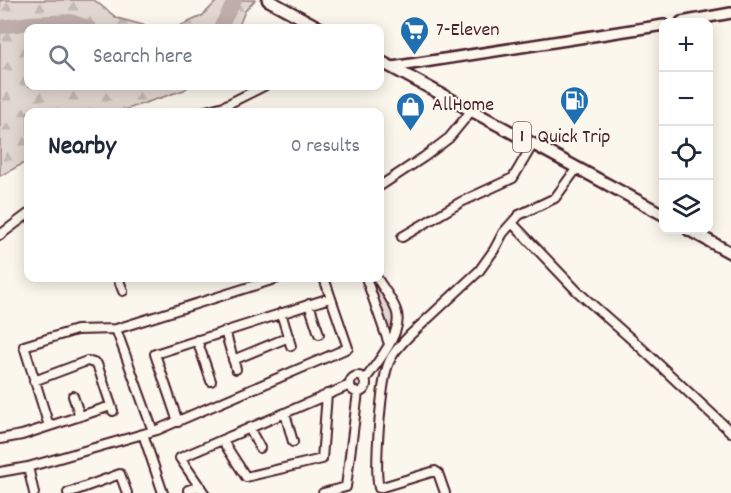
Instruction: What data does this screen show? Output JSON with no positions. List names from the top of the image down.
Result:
{
  "streets": {
    "highway": ["1"]
  },
  "places": {
    "supermarket": ["7-Eleven"],
    "fuel station": ["Quick Trip"],
    "shop": ["AllHome"]
  },
  "page": {
    "map_buttons": ["+", "−"],
    "search": "Search here",
    "heading": ["Nearby", "0 results"]
  }
}
